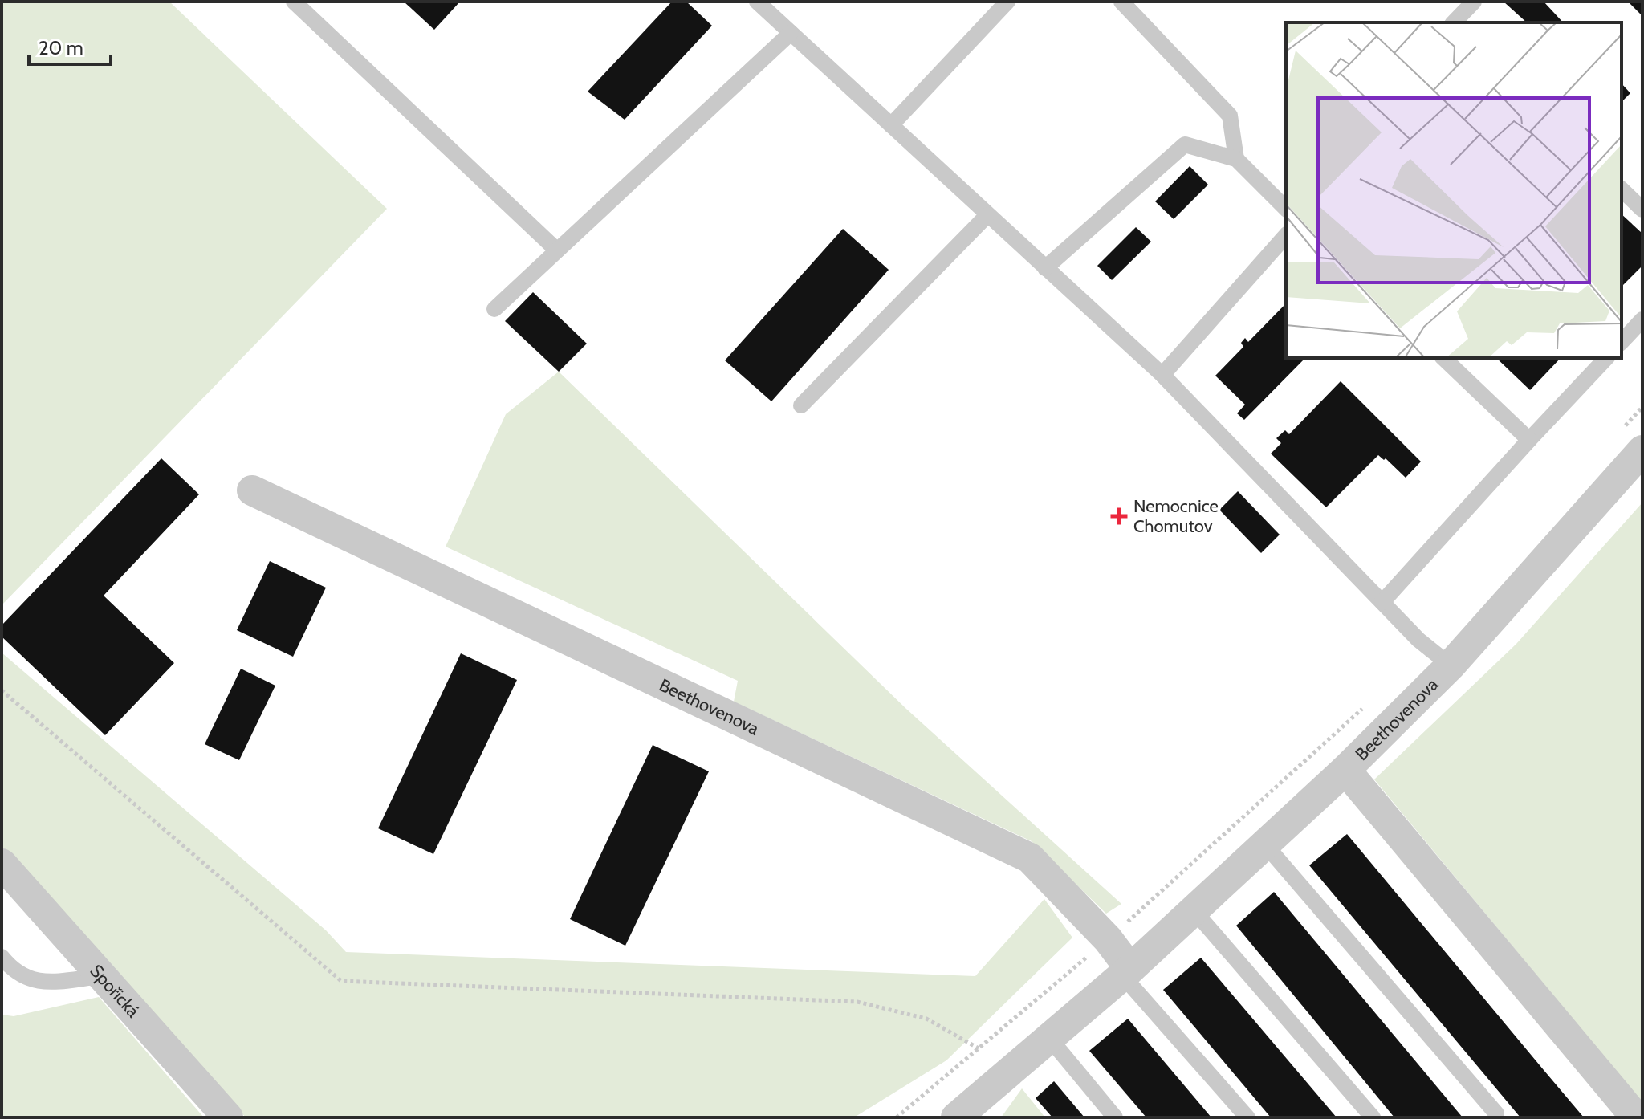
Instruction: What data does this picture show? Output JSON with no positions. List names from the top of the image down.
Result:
{
  "streets": {
    "street": ["Beethovenova", "Spořická"]
  },
  "places": {
    "health": ["Nemocnice Chomutov"]
  },
  "scale_bar": "20 m"
}
